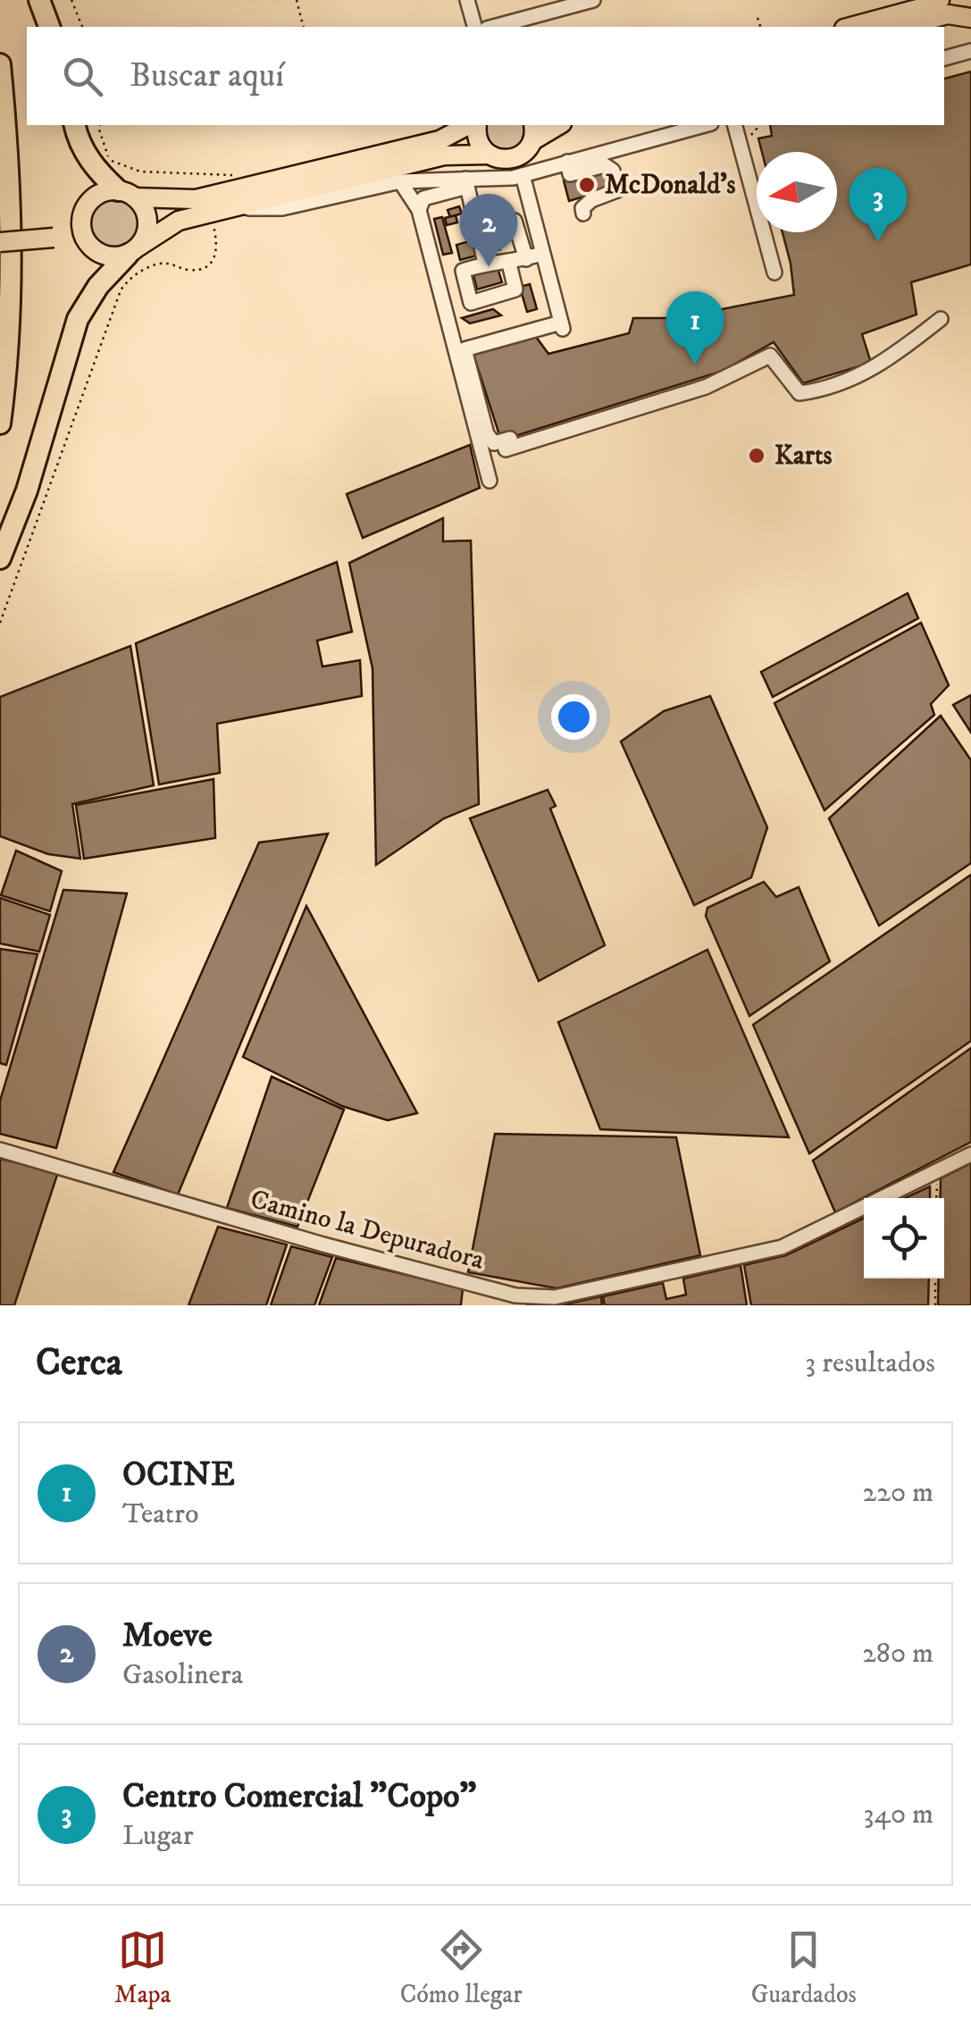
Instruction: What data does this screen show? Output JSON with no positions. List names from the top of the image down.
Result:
{
  "streets": {
    "street": ["Camino la Depuradora"]
  },
  "places": ["McDonald's", "Karts"],
  "north": "left",
  "page": {
    "search": "Buscar aquí",
    "pins": ["3", "2", "1"],
    "heading": ["Cerca", "3 resultados"],
    "list": [
      {
        "mark": "1",
        "name": "OCINE",
        "note": "Teatro",
        "value": "220 m"
      },
      {
        "mark": "2",
        "name": "Moeve",
        "note": "Gasolinera",
        "value": "280 m"
      },
      {
        "mark": "3",
        "name": "Centro Comercial \"Copo\"",
        "note": "Lugar",
        "value": "340 m"
      }
    ],
    "nav": ["Mapa", "Cómo llegar", "Guardados"]
  }
}
